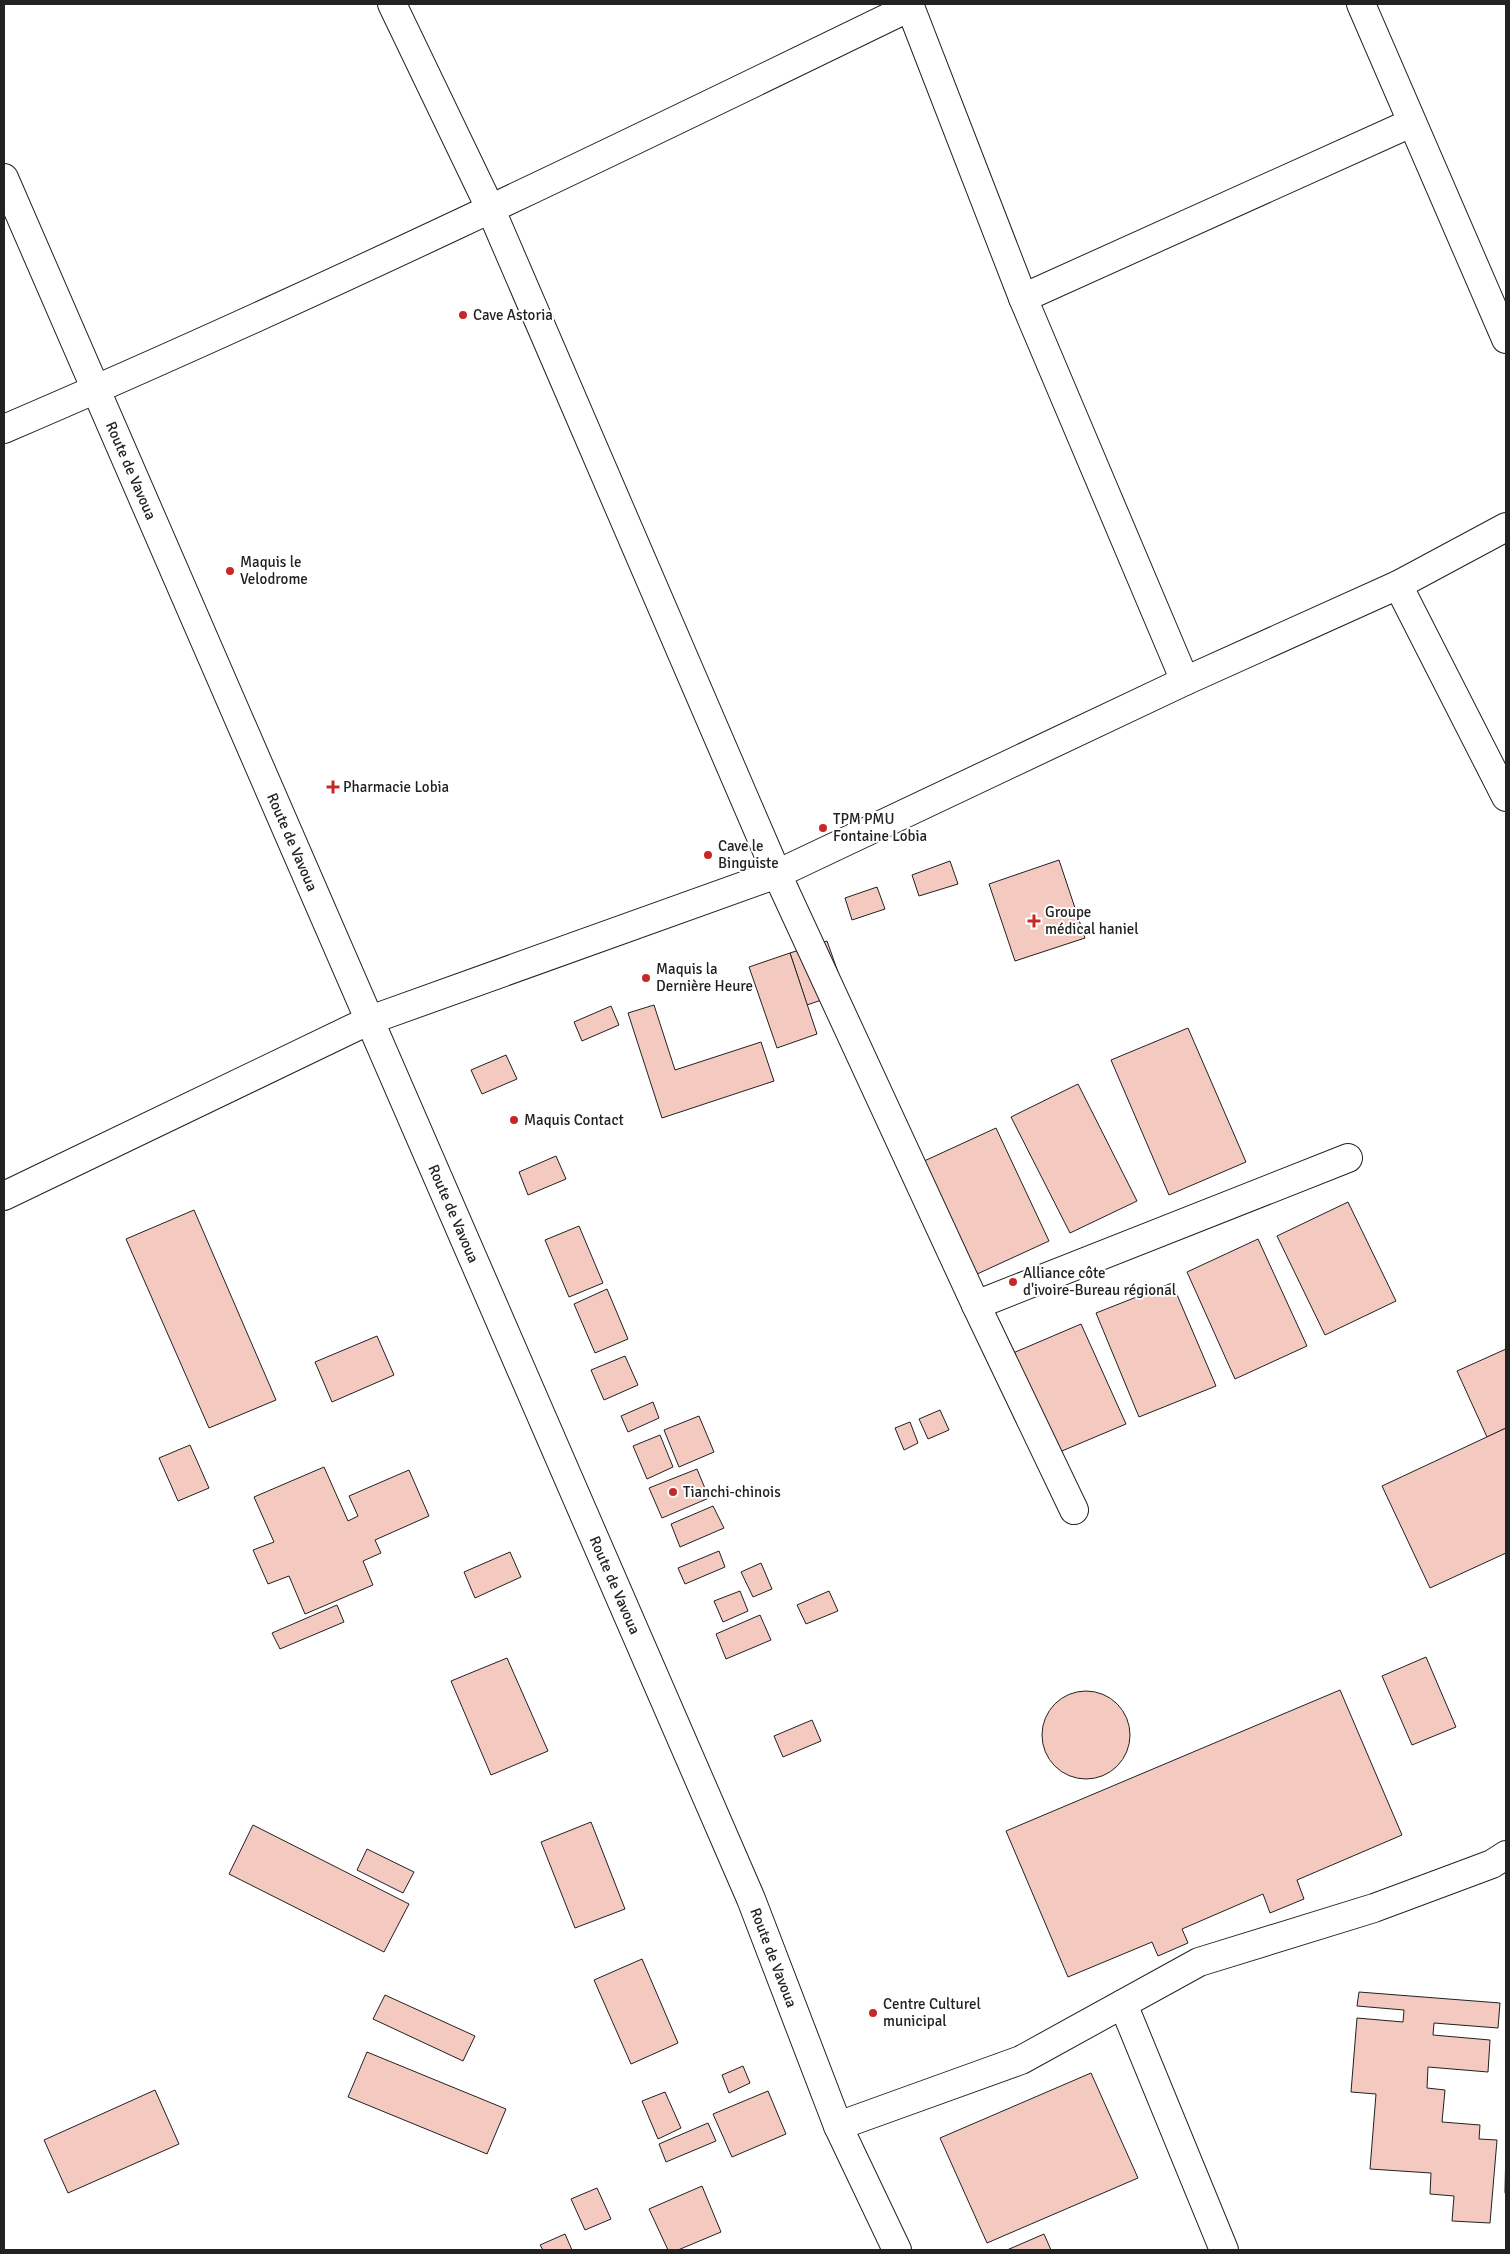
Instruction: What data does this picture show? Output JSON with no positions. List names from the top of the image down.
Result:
{
  "streets": {
    "street": ["Route de Vavoua"]
  },
  "places": {
    "other": [
      "Cave Astoria",
      "Maquis le Velodrome",
      "TPM PMU Fontaine Lobia",
      "Cave le Binguiste",
      "Maquis la Dernière Heure",
      "Maquis Contact",
      "Alliance côte d'ivoire-Bureau régional",
      "Tianchi-chinois",
      "Centre Culturel municipal"
    ],
    "health": ["Pharmacie Lobia", "Groupe médical haniel"]
  }
}
